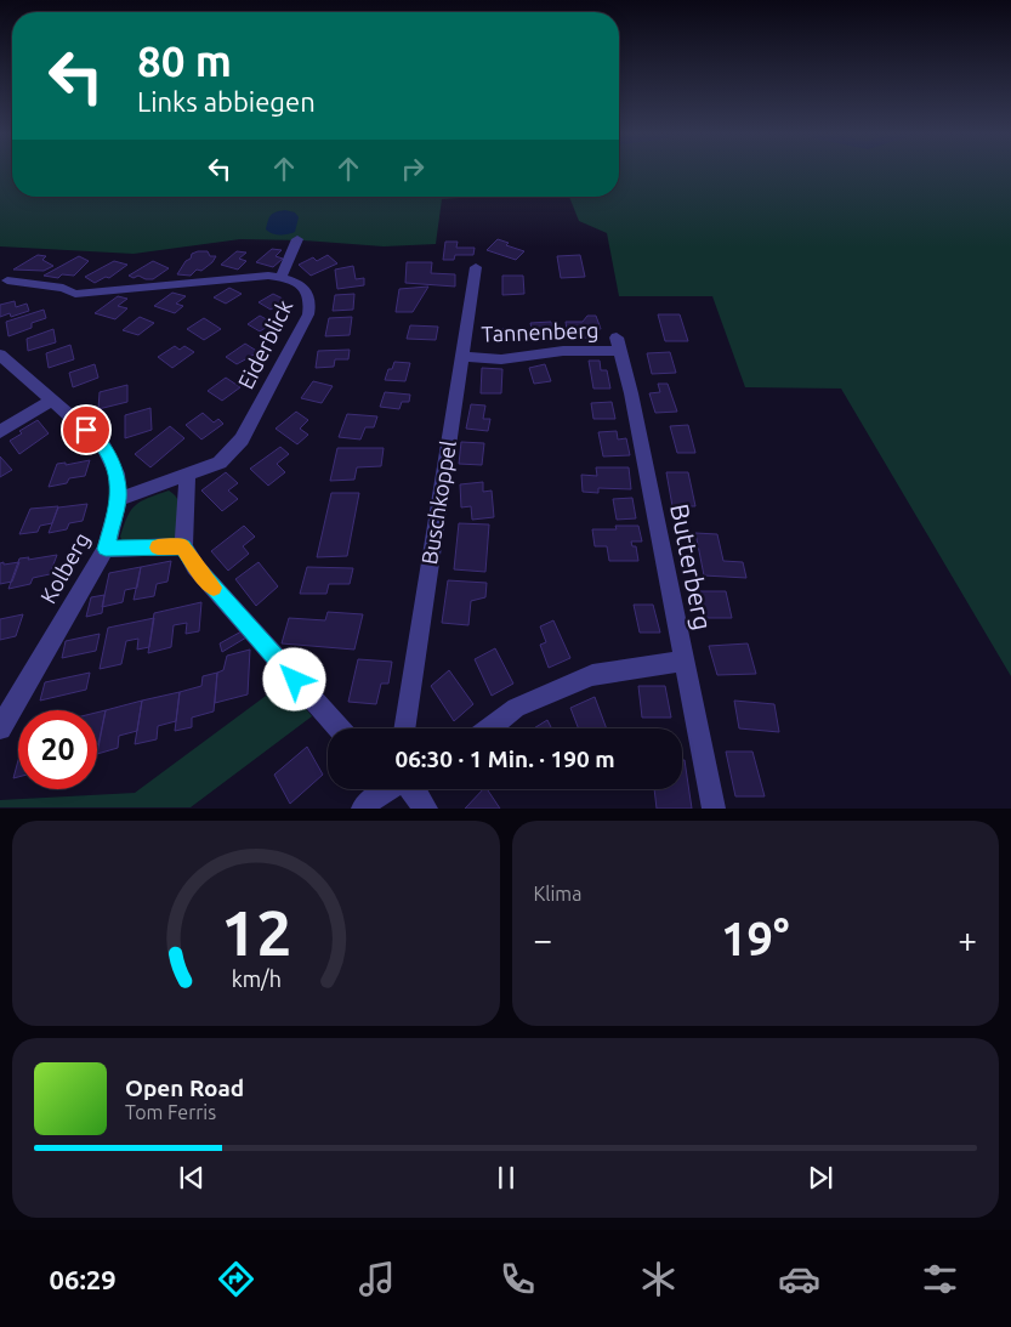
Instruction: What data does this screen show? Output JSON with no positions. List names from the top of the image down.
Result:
{
  "streets": {
    "street": [
      "Tannenberg",
      "Eiderblick",
      "Buschkoppel",
      "Butterberg",
      "Kolberg"
    ]
  },
  "crossings": [
    ["Tannenberg", "Buschkoppel"],
    ["Tannenberg", "Butterberg"],
    ["Eiderblick", "Kolberg"]
  ],
  "page": {
    "turn": ["80 m", "Links abbiegen"],
    "limit": "20",
    "trip": "06:30 · 1 Min. · 190 m",
    "tile": "Klima",
    "heat": ["−", "19°", "+"],
    "song": ["Open Road", "Tom Ferris"],
    "tabs": "06:29",
    "gauge": ["12", "km/h"]
  }
}
